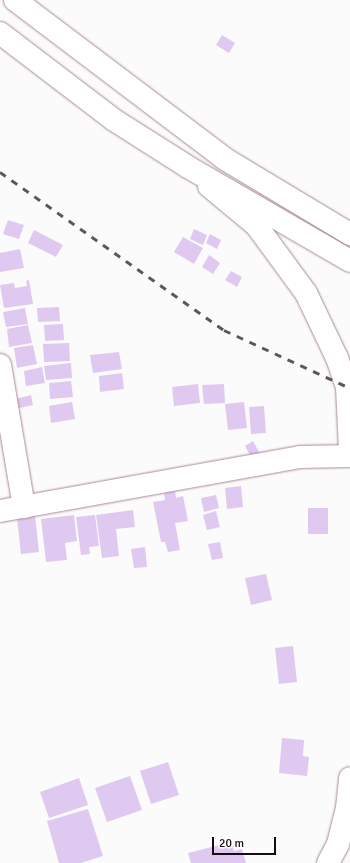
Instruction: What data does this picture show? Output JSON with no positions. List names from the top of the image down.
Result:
{
  "scale_bar": "20 m"
}
